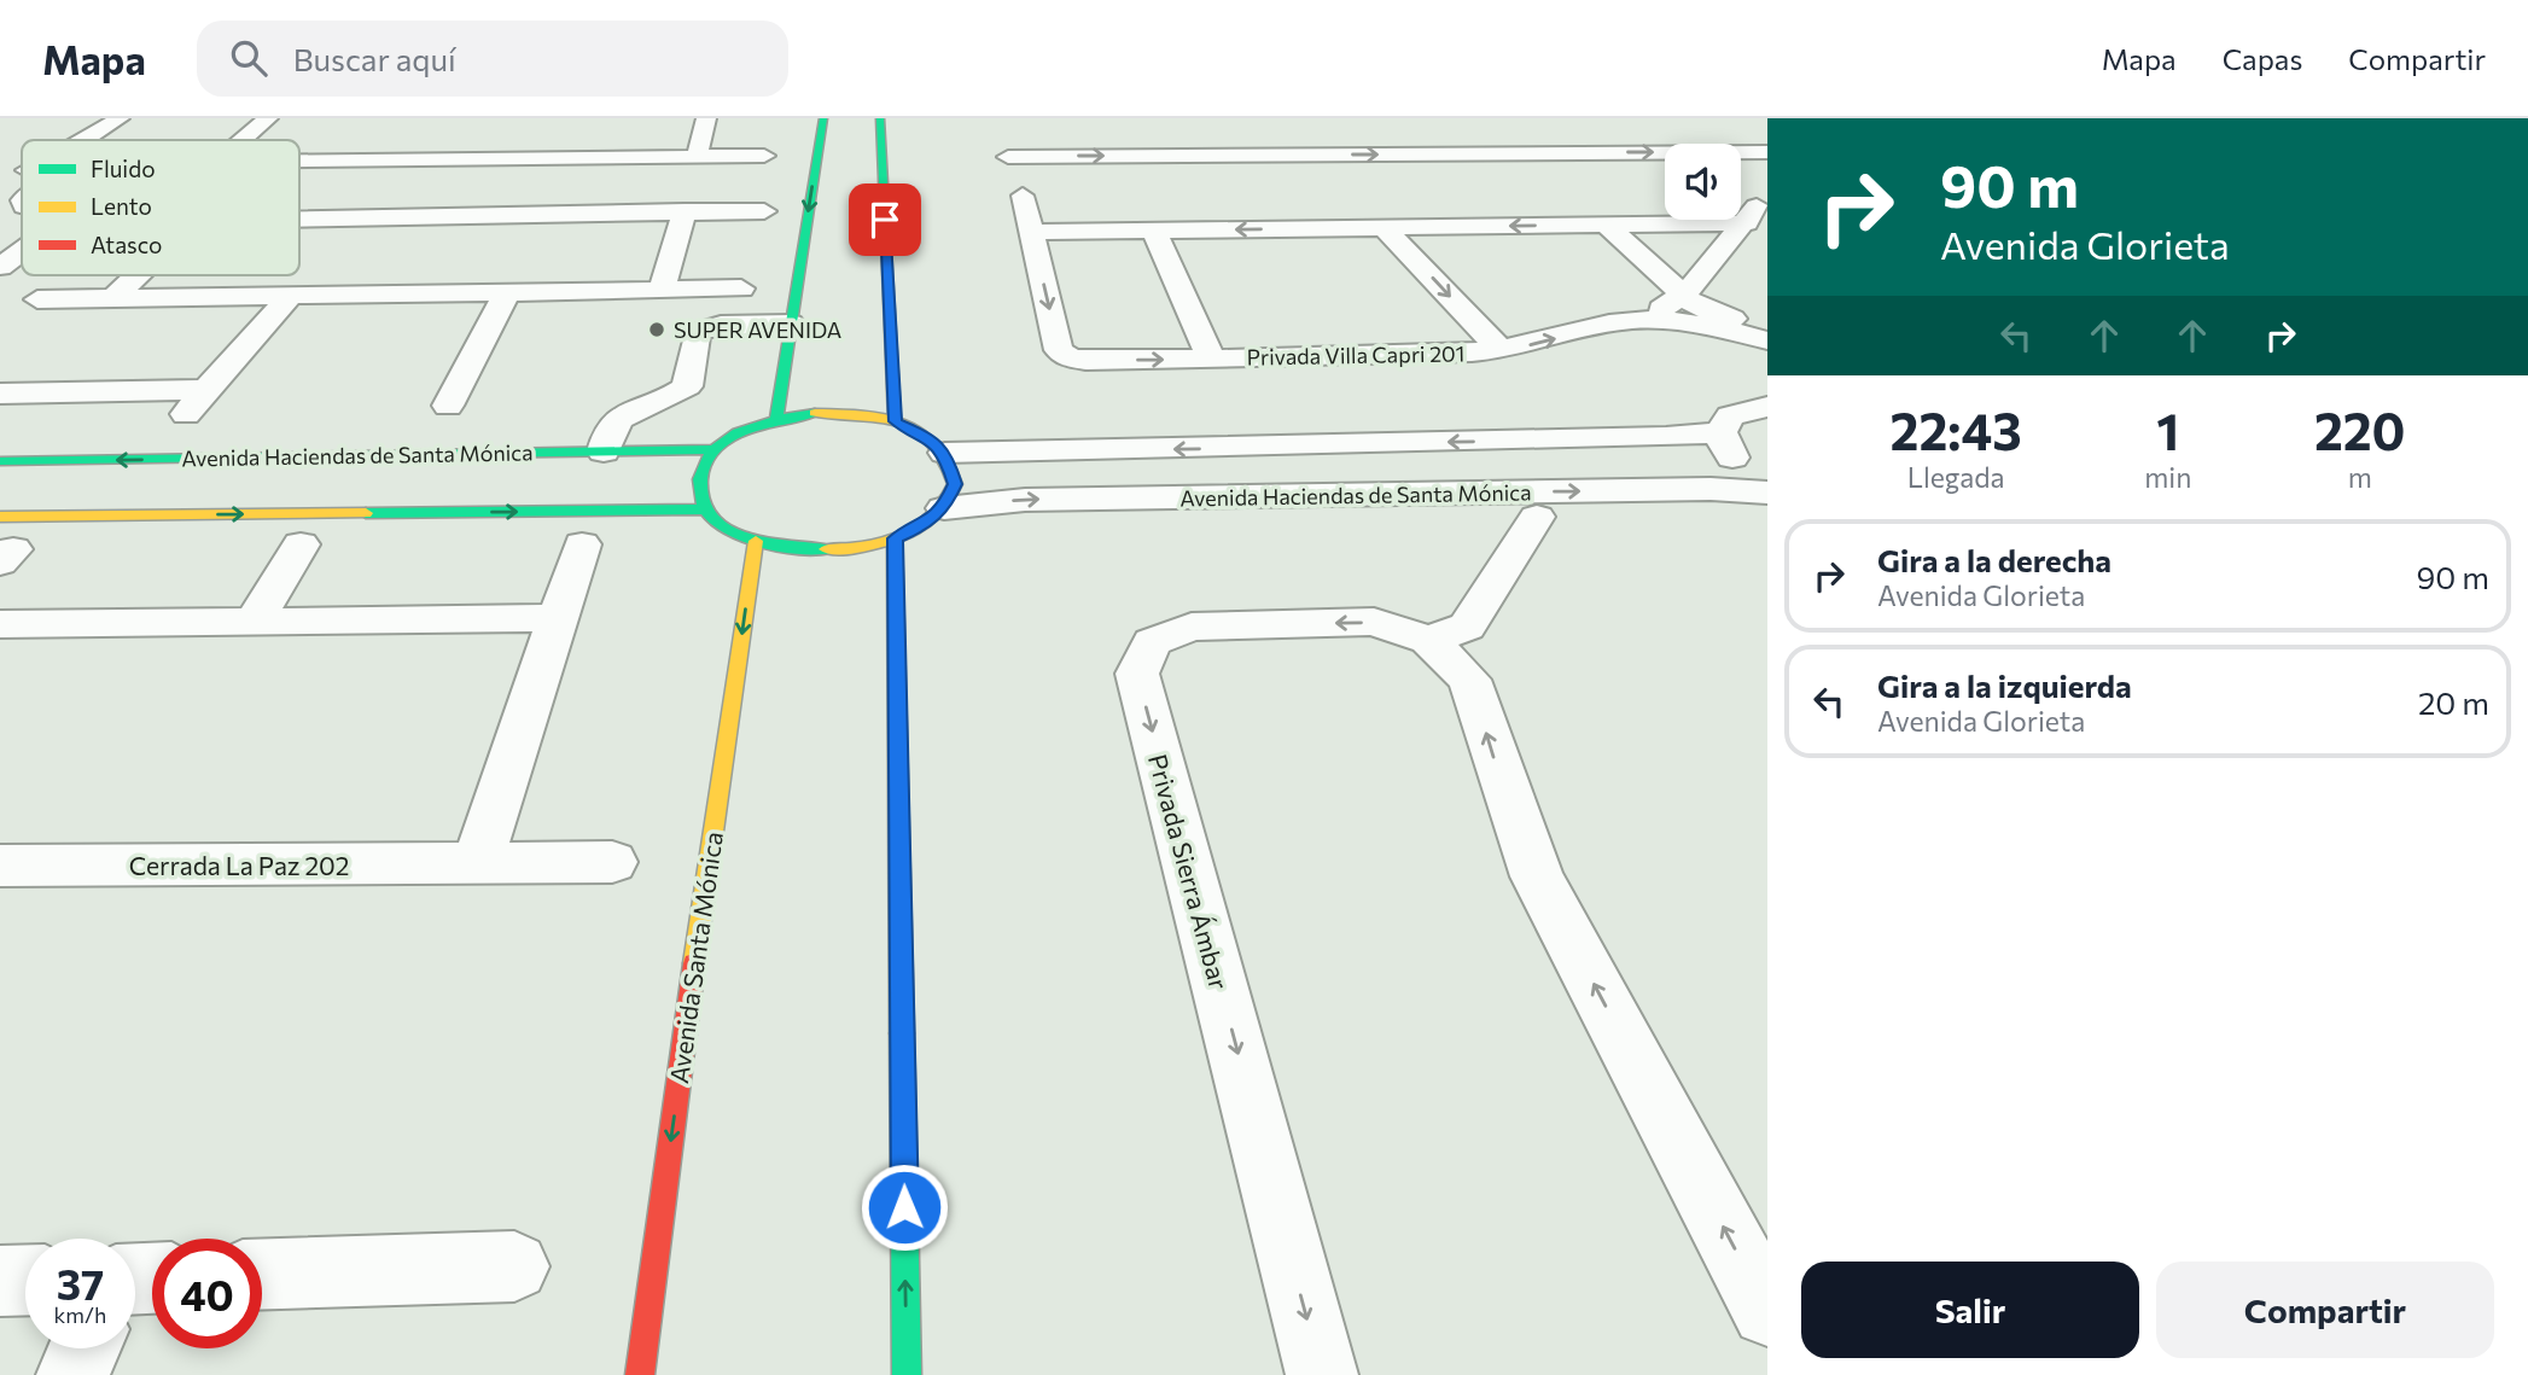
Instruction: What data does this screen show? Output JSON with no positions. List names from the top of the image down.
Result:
{
  "streets": {
    "street": [
      "Privada Villa Capri 201",
      "Avenida Haciendas de Santa Mónica",
      "Cerrada La Paz 202",
      "Privada Sierra Ámbar",
      "Avenida Santa Mónica"
    ]
  },
  "one_way": ["Avenida Santa Mónica"],
  "places": ["SUPER AVENIDA"],
  "legend": ["Fluido", "Lento", "Atasco"],
  "page": {
    "header": "Mapa",
    "search": "Buscar aquí",
    "nav": ["Mapa", "Capas", "Compartir"],
    "turn": ["90 m", "Avenida Glorieta"],
    "eta": [
      "22:43",
      "Llegada",
      "1",
      "min",
      "220",
      "m"
    ],
    "list": [
      {
        "name": "Gira a la derecha",
        "note": "Avenida Glorieta",
        "value": "90 m"
      },
      {
        "name": "Gira a la izquierda",
        "note": "Avenida Glorieta",
        "value": "20 m"
      }
    ],
    "speed": "37 km/h",
    "limit": "40",
    "buttons": ["Salir", "Compartir"]
  }
}
